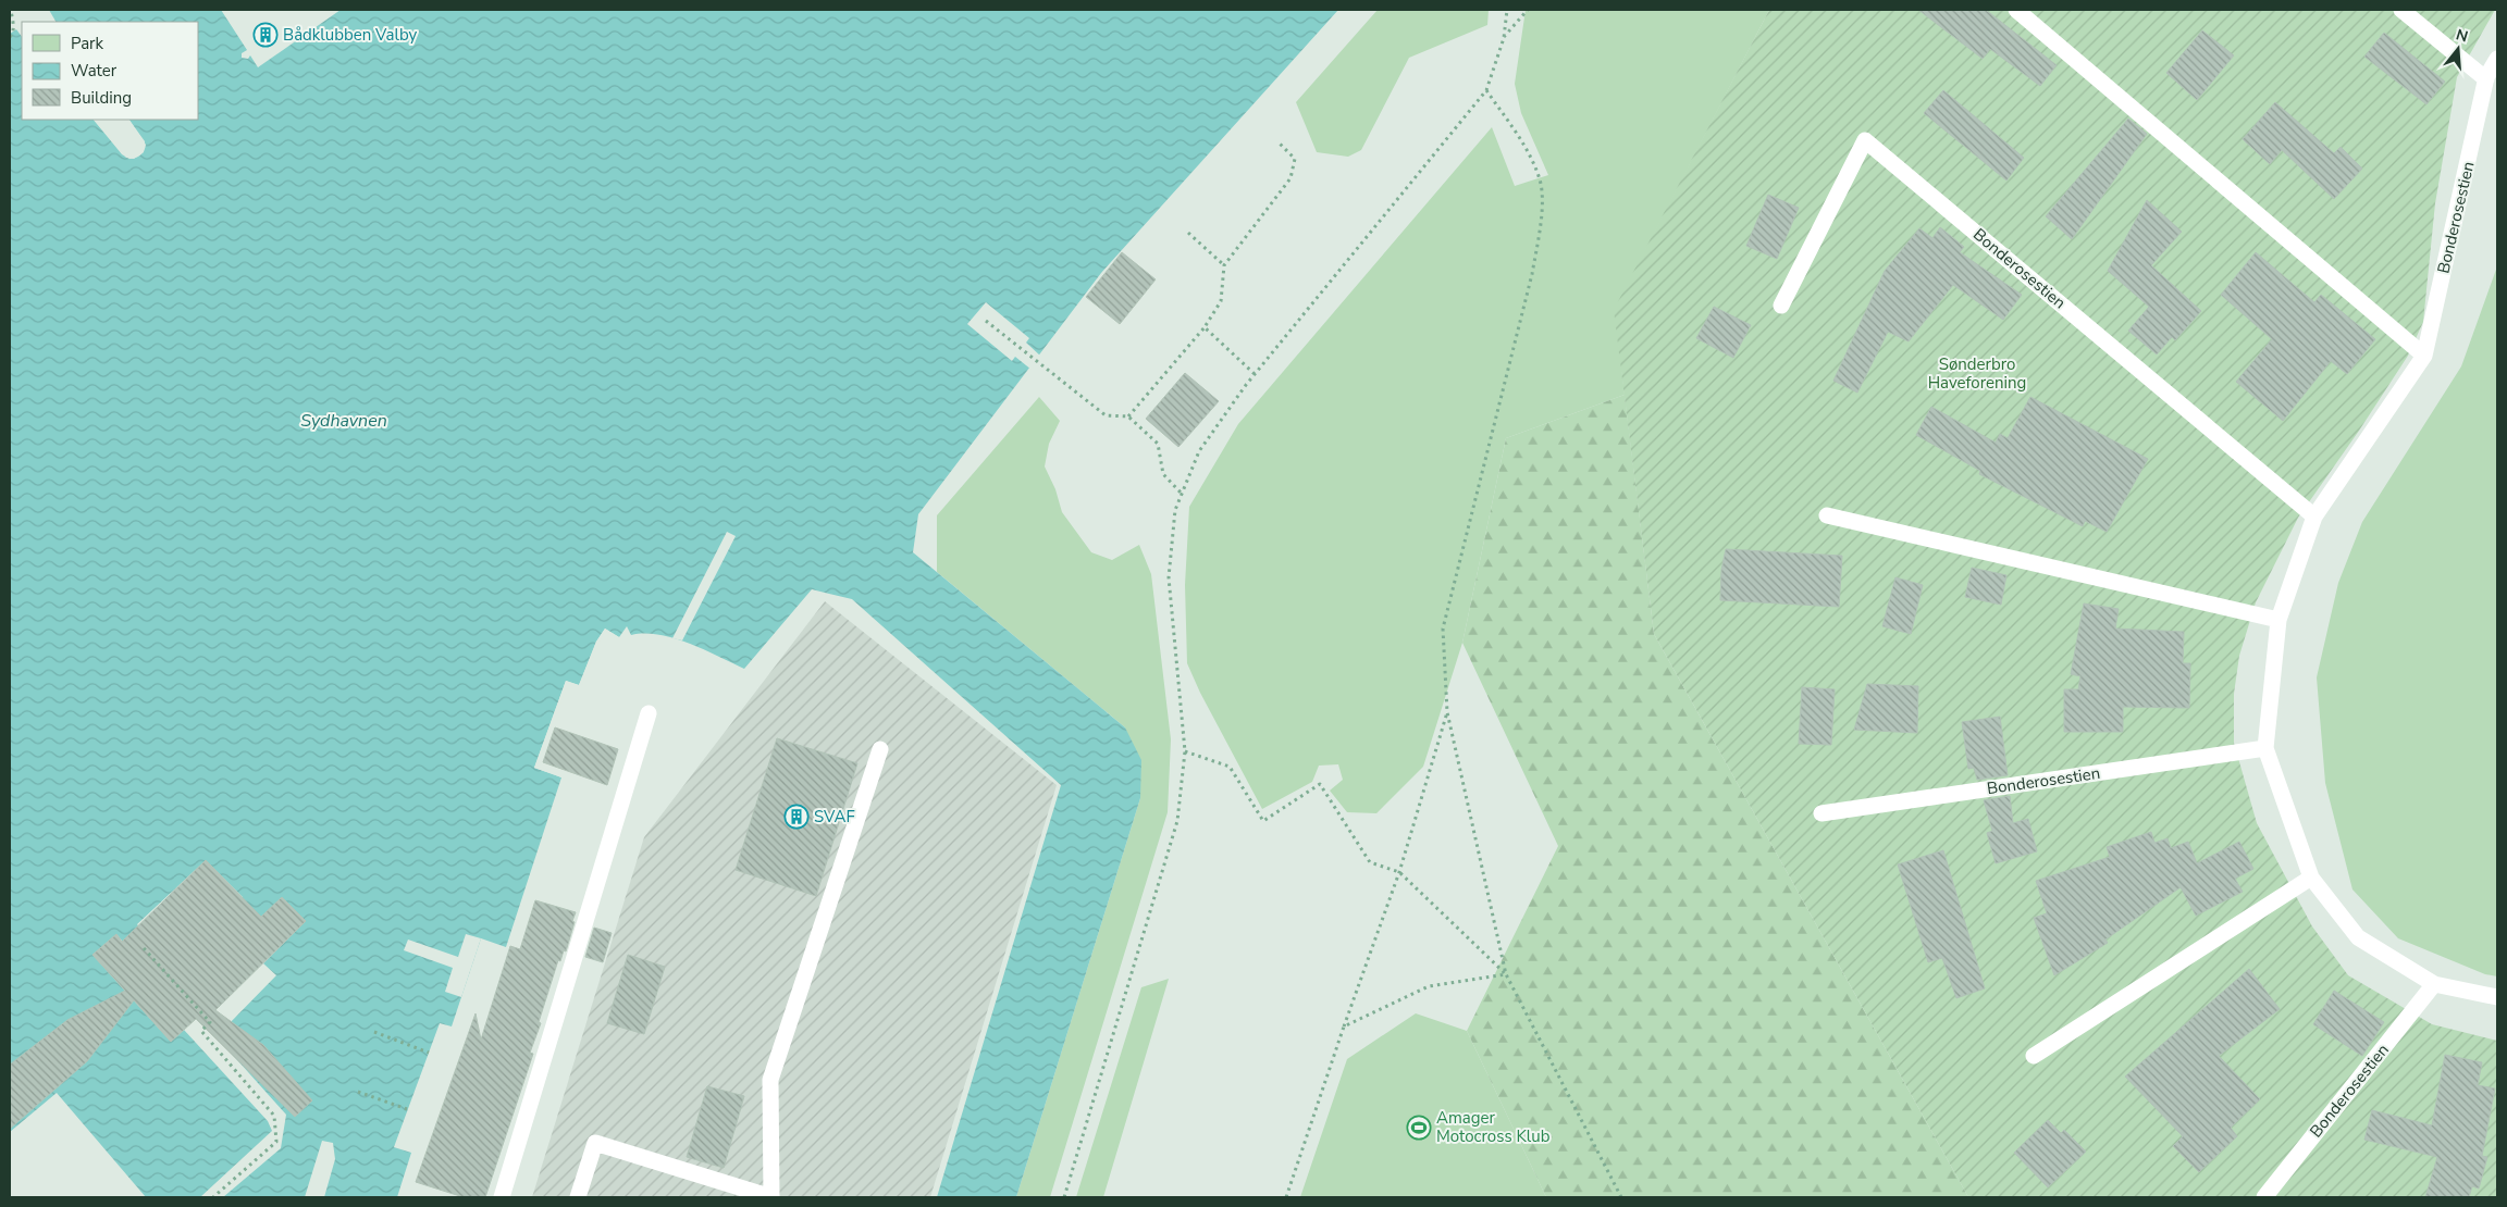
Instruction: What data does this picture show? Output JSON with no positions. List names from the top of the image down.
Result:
{
  "streets": {
    "lane": ["Bonderosestien"]
  },
  "water": ["Sydhavnen"],
  "parks": ["Sønderbro Haveforening"],
  "places": {
    "building": ["Bådklubben Valby", "SVAF"],
    "sports": ["Amager Motocross Klub"]
  },
  "legend": ["Park", "Water", "Building"],
  "north": "top"
}
